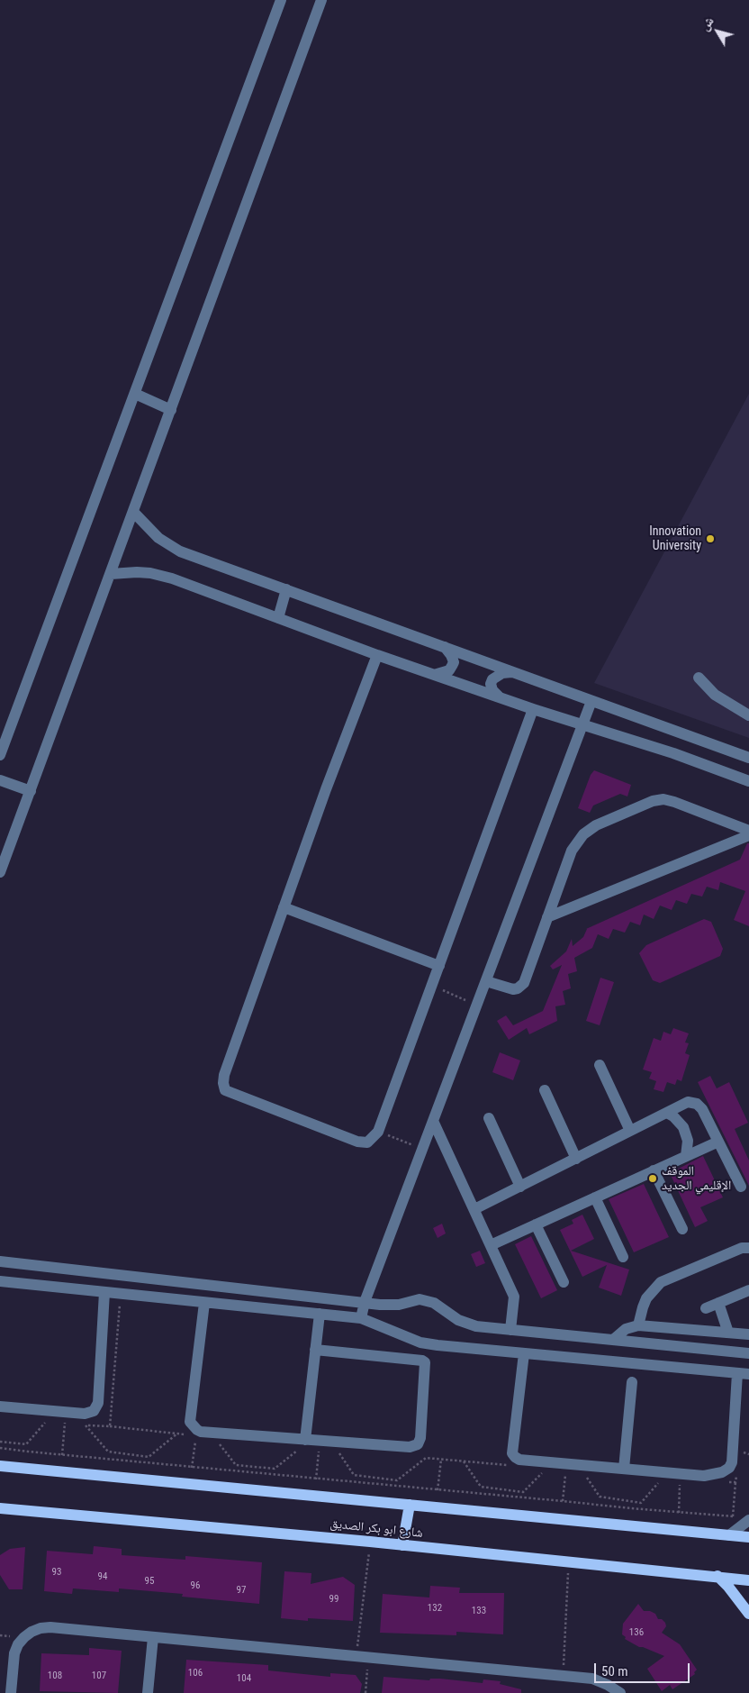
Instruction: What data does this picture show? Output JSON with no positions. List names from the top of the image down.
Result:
{
  "streets": {
    "main road": ["شارع ابو بكر الصديق"]
  },
  "places": ["Innovation University", "الموقف الإقليمي الجديد"],
  "house_numbers": [
    "93",
    "94",
    "95",
    "96",
    "97",
    "99",
    "132",
    "133",
    "136",
    "106",
    "108",
    "107",
    "104"
  ],
  "scale_bar": "50 m",
  "north": "top left"
}
